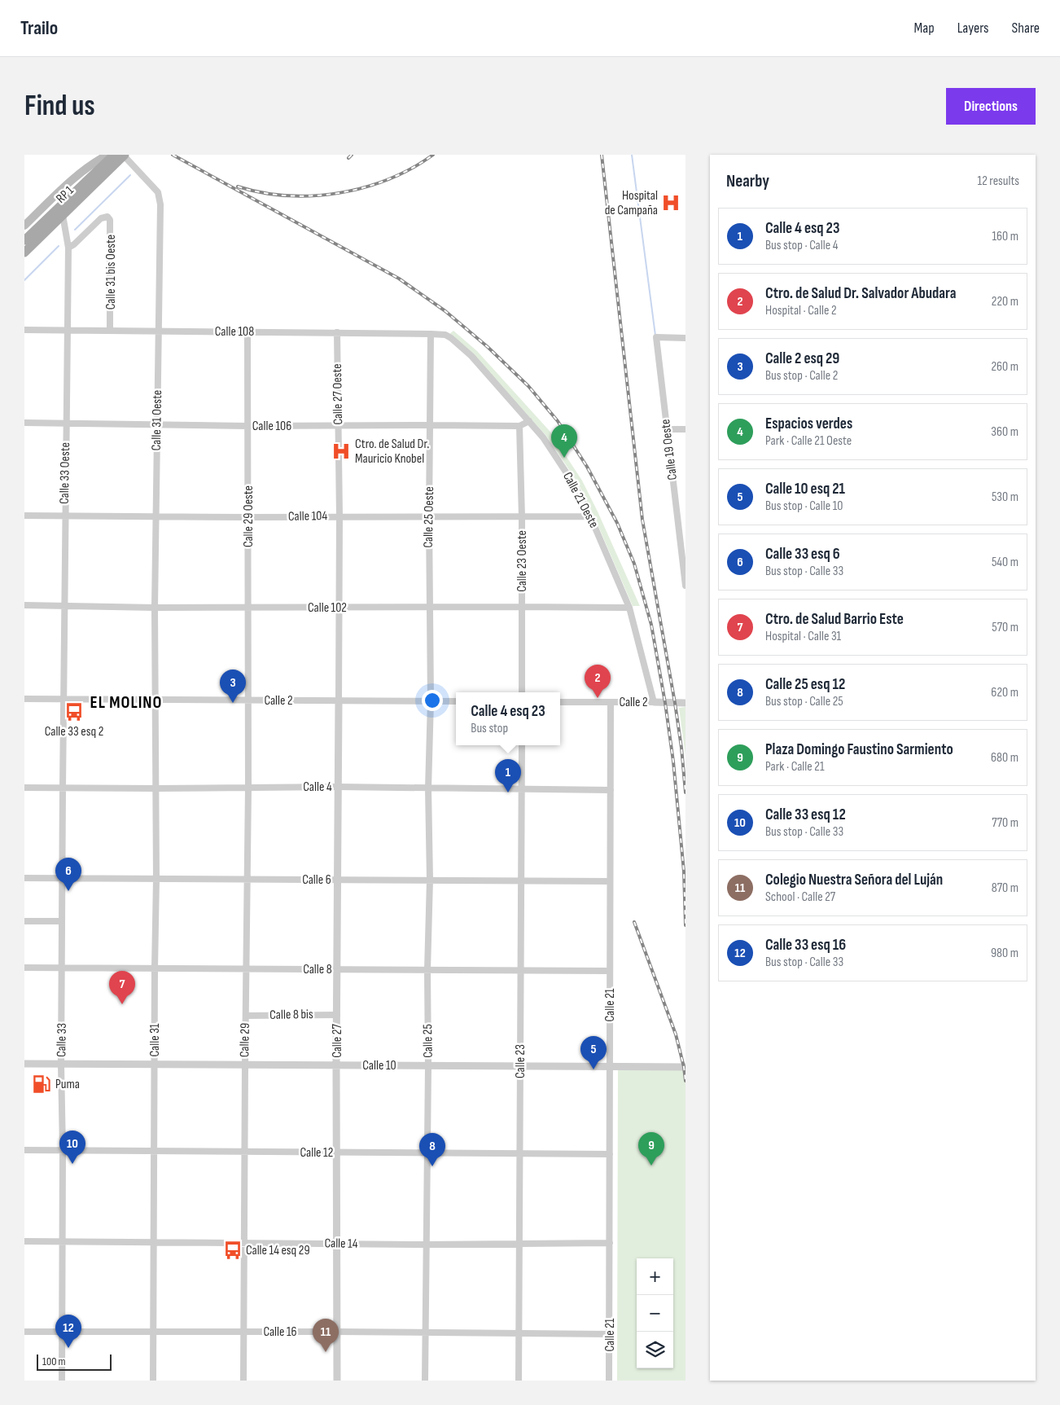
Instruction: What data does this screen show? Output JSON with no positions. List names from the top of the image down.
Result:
{
  "streets": {
    "main road": ["RP 1"],
    "street": [
      "Calle 31 bis Oeste",
      "Calle 108",
      "Calle 27 Oeste",
      "Calle 31 Oeste",
      "Calle 106",
      "Calle 19 Oeste",
      "Calle 33 Oeste",
      "Calle 21 Oeste",
      "Calle 29 Oeste",
      "Calle 104",
      "Calle 25 Oeste",
      "Calle 23 Oeste",
      "Calle 102",
      "Calle 2",
      "Calle 4",
      "Calle 6",
      "Calle 8",
      "Calle 21",
      "Calle 8 bis",
      "Calle 33",
      "Calle 31",
      "Calle 29",
      "Calle 27",
      "Calle 25",
      "Calle 23",
      "Calle 10",
      "Calle 12",
      "Calle 14",
      "Calle 16"
    ]
  },
  "crossings": [
    ["RP 1", "Calle 31 Oeste"],
    ["RP 1", "Calle 33 Oeste"],
    ["Calle 31 bis Oeste", "Calle 108"],
    ["Calle 31 bis Oeste", "Calle 33 Oeste"],
    ["Calle 108", "Calle 27 Oeste"],
    ["Calle 108", "Calle 31 Oeste"],
    ["Calle 108", "Calle 33 Oeste"],
    ["Calle 108", "Calle 21 Oeste"],
    ["Calle 108", "Calle 29 Oeste"],
    ["Calle 108", "Calle 25 Oeste"],
    ["Calle 27 Oeste", "Calle 106"],
    ["Calle 27 Oeste", "Calle 104"],
    ["Calle 27 Oeste", "Calle 102"],
    ["Calle 27 Oeste", "Calle 2"],
    ["Calle 27 Oeste", "Calle 27"],
    ["Calle 31 Oeste", "Calle 106"],
    ["Calle 31 Oeste", "Calle 104"],
    ["Calle 31 Oeste", "Calle 102"],
    ["Calle 31 Oeste", "Calle 2"],
    ["Calle 31 Oeste", "Calle 31"],
    ["Calle 106", "Calle 33 Oeste"],
    ["Calle 106", "Calle 29 Oeste"],
    ["Calle 106", "Calle 25 Oeste"],
    ["Calle 106", "Calle 23 Oeste"],
    ["Calle 33 Oeste", "Calle 104"],
    ["Calle 33 Oeste", "Calle 102"],
    ["Calle 33 Oeste", "Calle 2"],
    ["Calle 33 Oeste", "Calle 33"],
    ["Calle 21 Oeste", "Calle 104"],
    ["Calle 21 Oeste", "Calle 102"],
    ["Calle 21 Oeste", "Calle 2"],
    ["Calle 29 Oeste", "Calle 104"],
    ["Calle 29 Oeste", "Calle 102"],
    ["Calle 29 Oeste", "Calle 2"],
    ["Calle 29 Oeste", "Calle 29"],
    ["Calle 104", "Calle 25 Oeste"],
    ["Calle 104", "Calle 23 Oeste"],
    ["Calle 25 Oeste", "Calle 102"],
    ["Calle 25 Oeste", "Calle 2"],
    ["Calle 25 Oeste", "Calle 25"],
    ["Calle 23 Oeste", "Calle 102"],
    ["Calle 2", "Calle 21"],
    ["Calle 2", "Calle 33"],
    ["Calle 2", "Calle 31"],
    ["Calle 2", "Calle 29"],
    ["Calle 2", "Calle 27"],
    ["Calle 2", "Calle 25"],
    ["Calle 4", "Calle 21"],
    ["Calle 4", "Calle 33"],
    ["Calle 4", "Calle 31"],
    ["Calle 4", "Calle 29"],
    ["Calle 4", "Calle 27"],
    ["Calle 4", "Calle 25"],
    ["Calle 4", "Calle 23"],
    ["Calle 6", "Calle 21"],
    ["Calle 6", "Calle 33"],
    ["Calle 6", "Calle 31"],
    ["Calle 6", "Calle 29"],
    ["Calle 6", "Calle 27"],
    ["Calle 6", "Calle 25"],
    ["Calle 6", "Calle 23"],
    ["Calle 8", "Calle 21"],
    ["Calle 8", "Calle 33"],
    ["Calle 8", "Calle 31"],
    ["Calle 8", "Calle 29"],
    ["Calle 8", "Calle 27"],
    ["Calle 8", "Calle 25"],
    ["Calle 8", "Calle 23"],
    ["Calle 21", "Calle 10"],
    ["Calle 21", "Calle 12"],
    ["Calle 21", "Calle 14"],
    ["Calle 21", "Calle 16"],
    ["Calle 8 bis", "Calle 29"],
    ["Calle 8 bis", "Calle 27"],
    ["Calle 33", "Calle 10"],
    ["Calle 33", "Calle 12"],
    ["Calle 33", "Calle 14"],
    ["Calle 33", "Calle 16"],
    ["Calle 31", "Calle 10"],
    ["Calle 31", "Calle 12"],
    ["Calle 31", "Calle 14"],
    ["Calle 31", "Calle 16"],
    ["Calle 29", "Calle 10"],
    ["Calle 29", "Calle 12"],
    ["Calle 29", "Calle 14"],
    ["Calle 29", "Calle 16"],
    ["Calle 27", "Calle 10"],
    ["Calle 27", "Calle 12"],
    ["Calle 27", "Calle 14"],
    ["Calle 27", "Calle 16"],
    ["Calle 25", "Calle 10"],
    ["Calle 25", "Calle 12"],
    ["Calle 25", "Calle 14"],
    ["Calle 25", "Calle 16"],
    ["Calle 23", "Calle 10"],
    ["Calle 23", "Calle 12"],
    ["Calle 23", "Calle 14"],
    ["Calle 23", "Calle 16"]
  ],
  "districts": ["EL MOLINO"],
  "places": {
    "hospital": ["Hospital de Campaña", "Ctro. de Salud Dr. Mauricio Knobel"],
    "bus stop": ["Calle 33 esq 2", "Calle 14 esq 29"],
    "fuel station": ["Puma"]
  },
  "scale_bar": "100 m",
  "page": {
    "header": "Trailo",
    "nav": ["Map", "Layers", "Share"],
    "buttons": "Directions",
    "title": "Find us",
    "heading": ["Nearby", "12 results"],
    "list": [
      {
        "mark": "1",
        "name": "Calle 4 esq 23",
        "note": "Bus stop · Calle 4",
        "value": "160 m"
      },
      {
        "mark": "2",
        "name": "Ctro. de Salud Dr. Salvador Abudara",
        "note": "Hospital · Calle 2",
        "value": "220 m"
      },
      {
        "mark": "3",
        "name": "Calle 2 esq 29",
        "note": "Bus stop · Calle 2",
        "value": "260 m"
      },
      {
        "mark": "4",
        "name": "Espacios verdes",
        "note": "Park · Calle 21 Oeste",
        "value": "360 m"
      },
      {
        "mark": "5",
        "name": "Calle 10 esq 21",
        "note": "Bus stop · Calle 10",
        "value": "530 m"
      },
      {
        "mark": "6",
        "name": "Calle 33 esq 6",
        "note": "Bus stop · Calle 33",
        "value": "540 m"
      },
      {
        "mark": "7",
        "name": "Ctro. de Salud Barrio Este",
        "note": "Hospital · Calle 31",
        "value": "570 m"
      },
      {
        "mark": "8",
        "name": "Calle 25 esq 12",
        "note": "Bus stop · Calle 25",
        "value": "620 m"
      },
      {
        "mark": "9",
        "name": "Plaza Domingo Faustino Sarmiento",
        "note": "Park · Calle 21",
        "value": "680 m"
      },
      {
        "mark": "10",
        "name": "Calle 33 esq 12",
        "note": "Bus stop · Calle 33",
        "value": "770 m"
      },
      {
        "mark": "11",
        "name": "Colegio Nuestra Señora del Luján",
        "note": "School · Calle 27",
        "value": "870 m"
      },
      {
        "mark": "12",
        "name": "Calle 33 esq 16",
        "note": "Bus stop · Calle 33",
        "value": "980 m"
      }
    ],
    "pins": [
      "4",
      "2",
      "3",
      "1",
      "6",
      "7",
      "5",
      "10",
      "9",
      "8",
      "12",
      "11"
    ],
    "popup": ["Calle 4 esq 23", "Bus stop"],
    "map_buttons": ["+", "−"],
    "scale": "100 m"
  }
}
